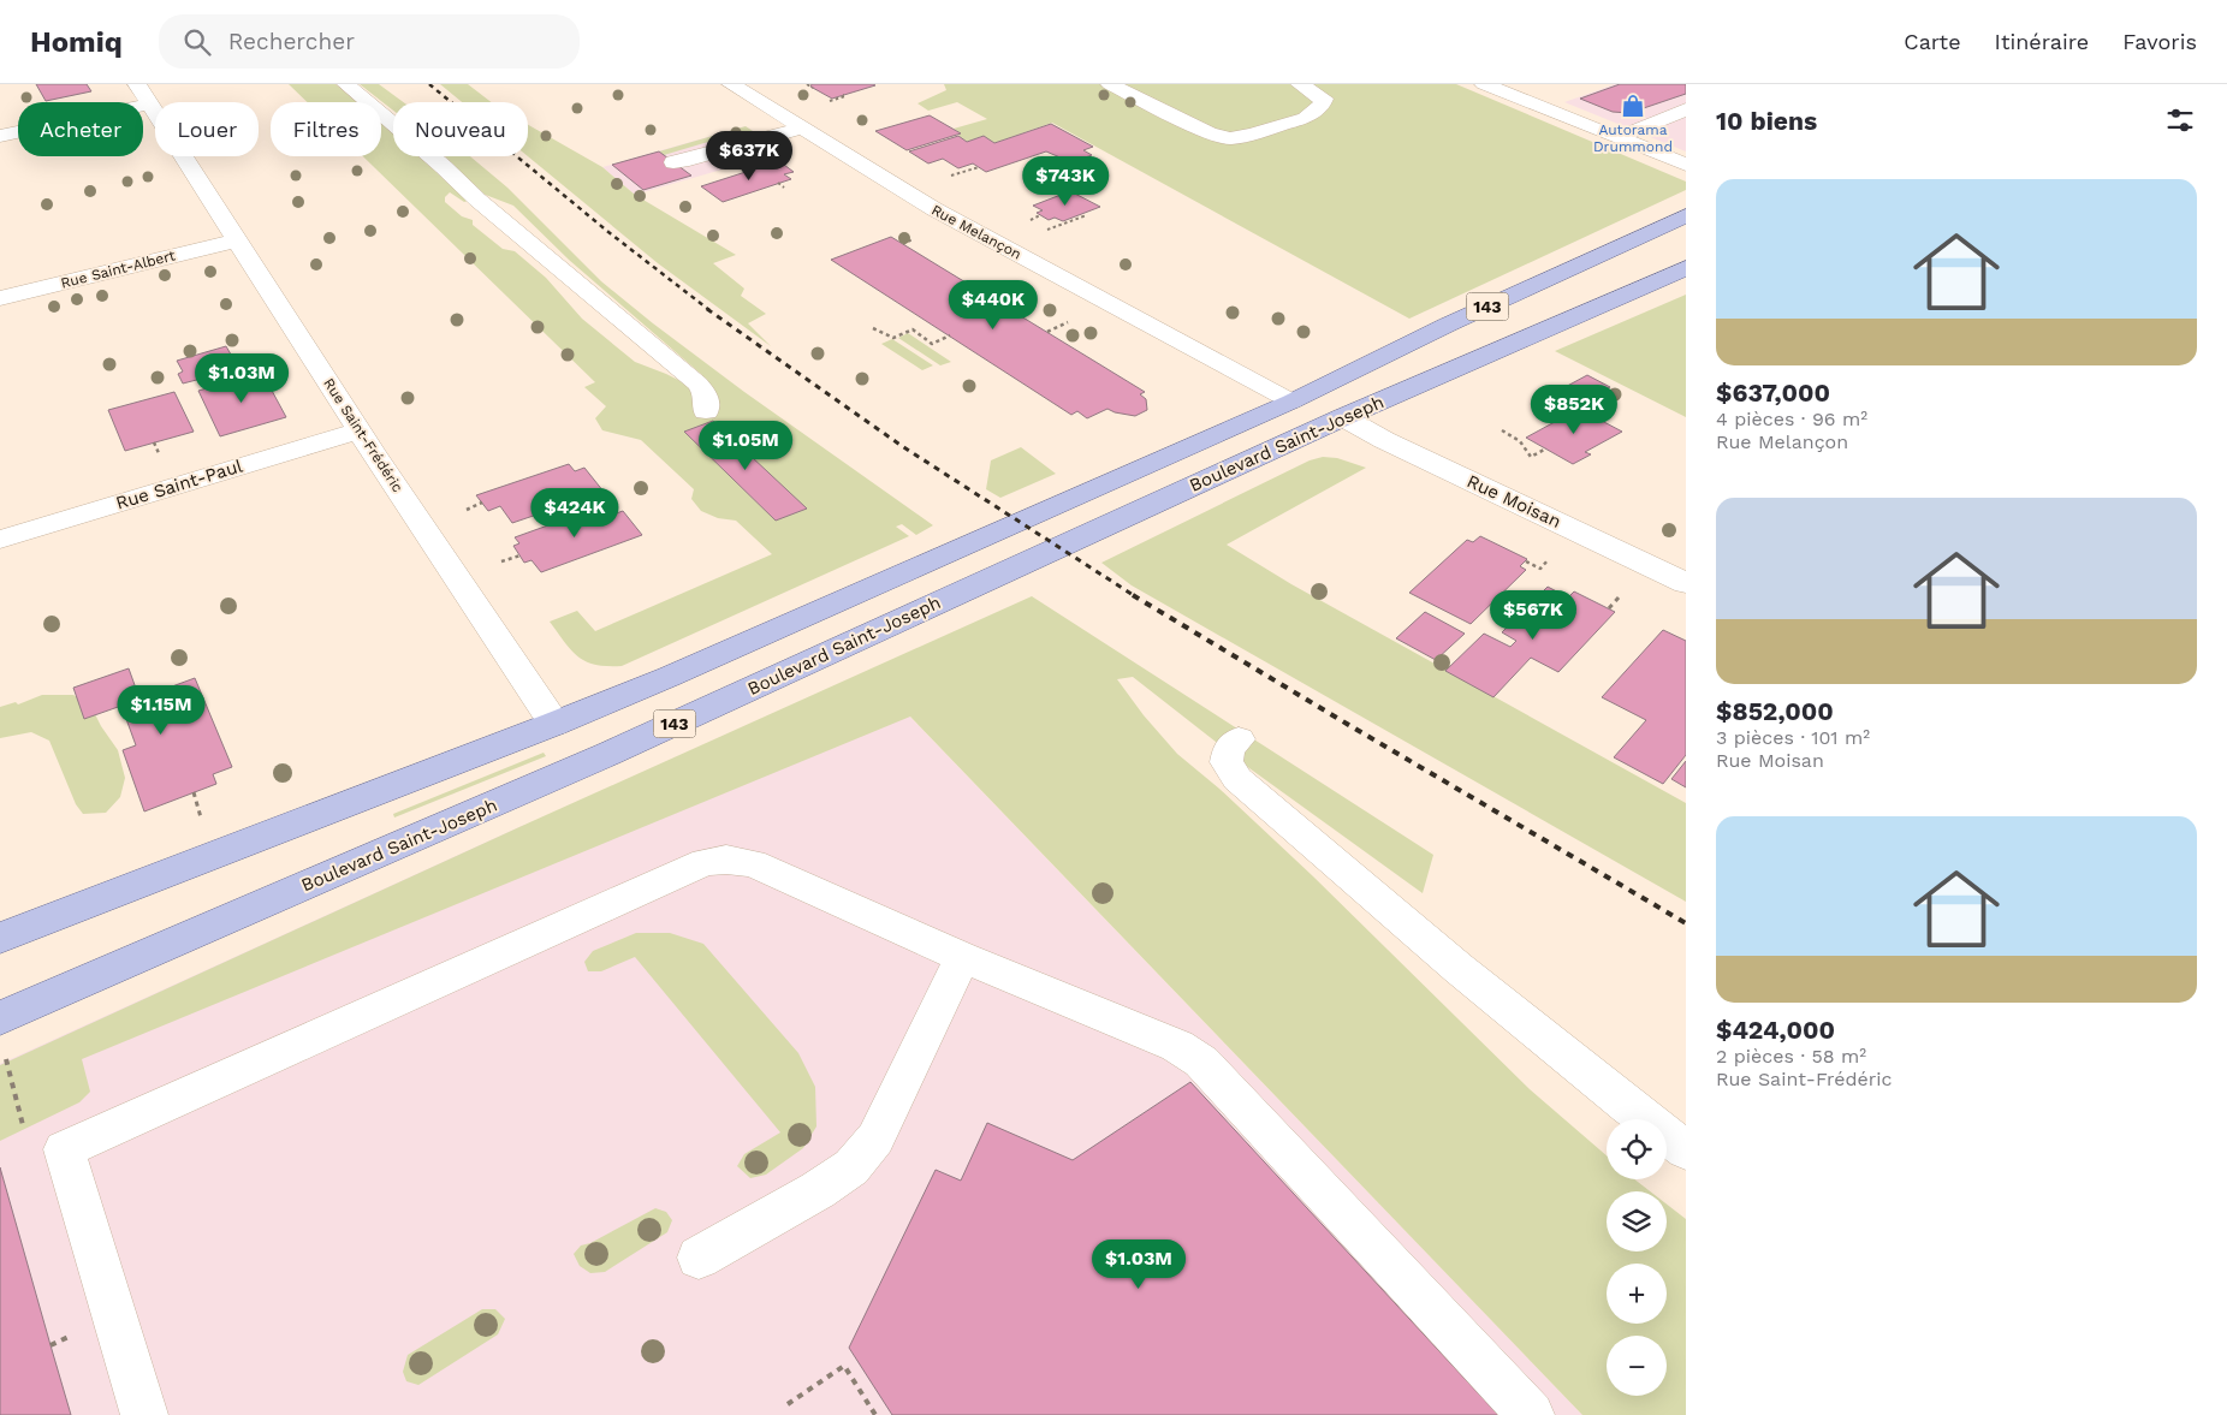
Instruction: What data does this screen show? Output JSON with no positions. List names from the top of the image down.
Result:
{
  "streets": {
    "main road": ["143", "Boulevard Saint-Joseph"],
    "street": [
      "Rue Melançon",
      "Rue Saint-Albert",
      "Rue Saint-Frédéric",
      "Rue Saint-Paul",
      "Rue Moisan"
    ]
  },
  "crossings": [
    ["Rue Melançon", "Boulevard Saint-Joseph"],
    ["Rue Saint-Albert", "Rue Saint-Frédéric"],
    ["Rue Saint-Frédéric", "Boulevard Saint-Joseph"],
    ["Rue Saint-Frédéric", "Rue Saint-Paul"],
    ["Boulevard Saint-Joseph", "Rue Moisan"]
  ],
  "places": {
    "shop": ["Autorama Drummond"]
  },
  "page": {
    "header": "Homiq",
    "search": "Rechercher",
    "nav": ["Carte", "Itinéraire", "Favoris"],
    "heading": "10 biens",
    "chip": [
      "Acheter",
      "Louer",
      "Filtres",
      "Nouveau"
    ],
    "price": [
      "$637K",
      "$743K",
      "$440K",
      "$1.03M",
      "$852K",
      "$1.05M",
      "$424K",
      "$567K",
      "$1.15M",
      "$1.03M"
    ],
    "list": [
      {
        "name": "$637,000",
        "note": "4 pièces · 96 m² · Rue Melançon"
      },
      {
        "name": "$852,000",
        "note": "3 pièces · 101 m² · Rue Moisan"
      },
      {
        "name": "$424,000",
        "note": "2 pièces · 58 m² · Rue Saint-Frédéric"
      }
    ],
    "map_buttons": ["+", "−"]
  }
}
